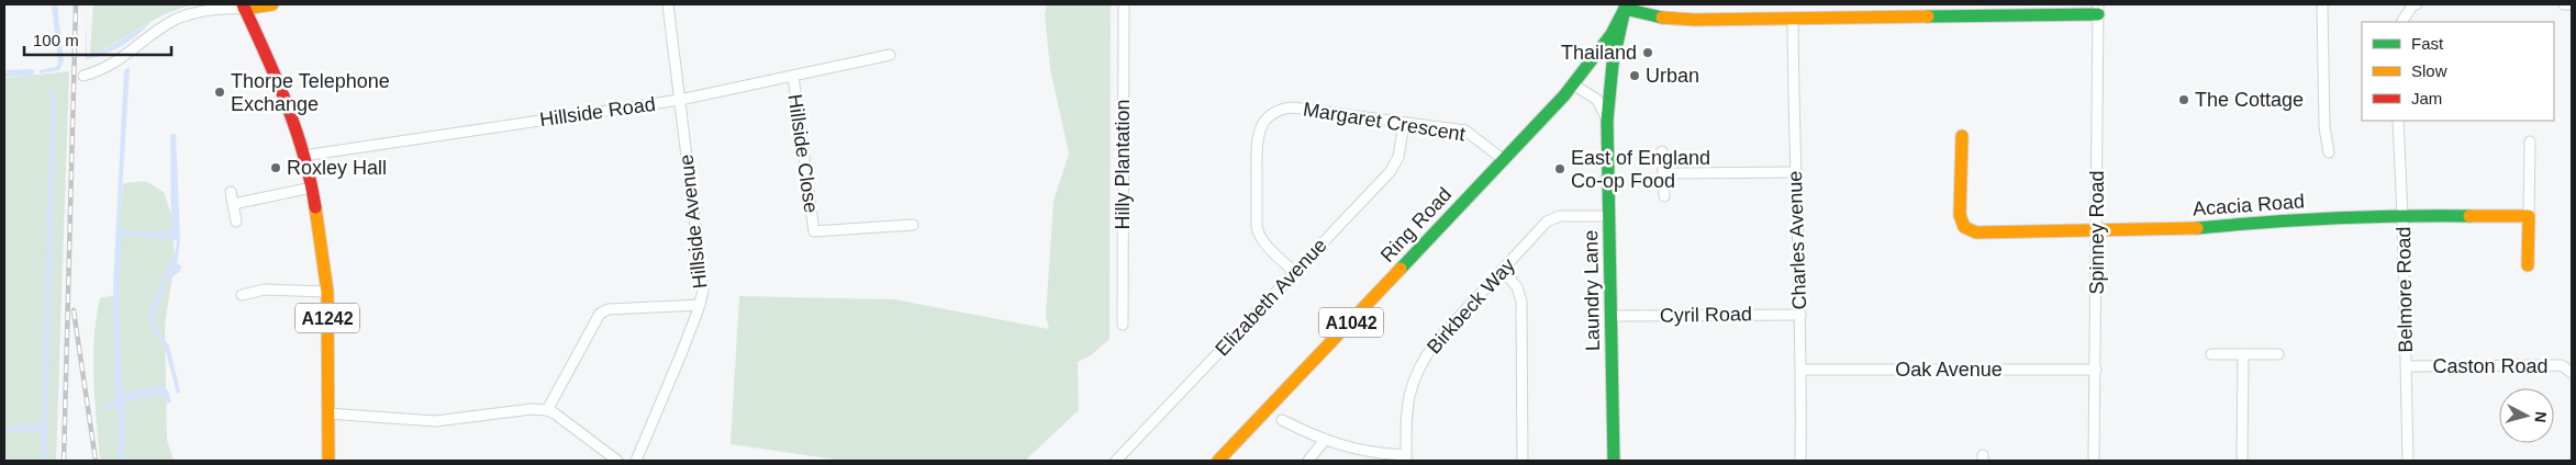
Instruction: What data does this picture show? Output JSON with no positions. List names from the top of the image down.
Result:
{
  "streets": {
    "main road": [
      "Acacia Road",
      "Ring Road",
      "Laundry Lane",
      "A1242",
      "A1042"
    ],
    "street": [
      "Hillside Road",
      "Margaret Crescent",
      "Hillside Close",
      "Hilly Plantation",
      "Hillside Avenue",
      "Spinney Road",
      "Charles Avenue",
      "Belmore Road",
      "Elizabeth Avenue",
      "Birkbeck Way",
      "Cyril Road",
      "Caston Road",
      "Oak Avenue"
    ]
  },
  "crossings": [
    ["Hillside Road", "Hillside Close"],
    ["Hillside Road", "Hillside Avenue"],
    ["Hillside Road", "A1242"],
    ["Margaret Crescent", "Ring Road"],
    ["Margaret Crescent", "Elizabeth Avenue"],
    ["Acacia Road", "Spinney Road"],
    ["Acacia Road", "Belmore Road"],
    ["Ring Road", "Laundry Lane"],
    ["Spinney Road", "Oak Avenue"],
    ["Charles Avenue", "Cyril Road"],
    ["Charles Avenue", "Oak Avenue"],
    ["Belmore Road", "Caston Road"],
    ["Laundry Lane", "Birkbeck Way"],
    ["Laundry Lane", "Cyril Road"]
  ],
  "places": [
    "Thailand",
    "Urban",
    "Thorpe Telephone Exchange",
    "The Cottage",
    "Roxley Hall",
    "East of England Co-op Food"
  ],
  "legend": ["Fast", "Slow", "Jam"],
  "scale_bar": "100 m",
  "north": "right"
}
